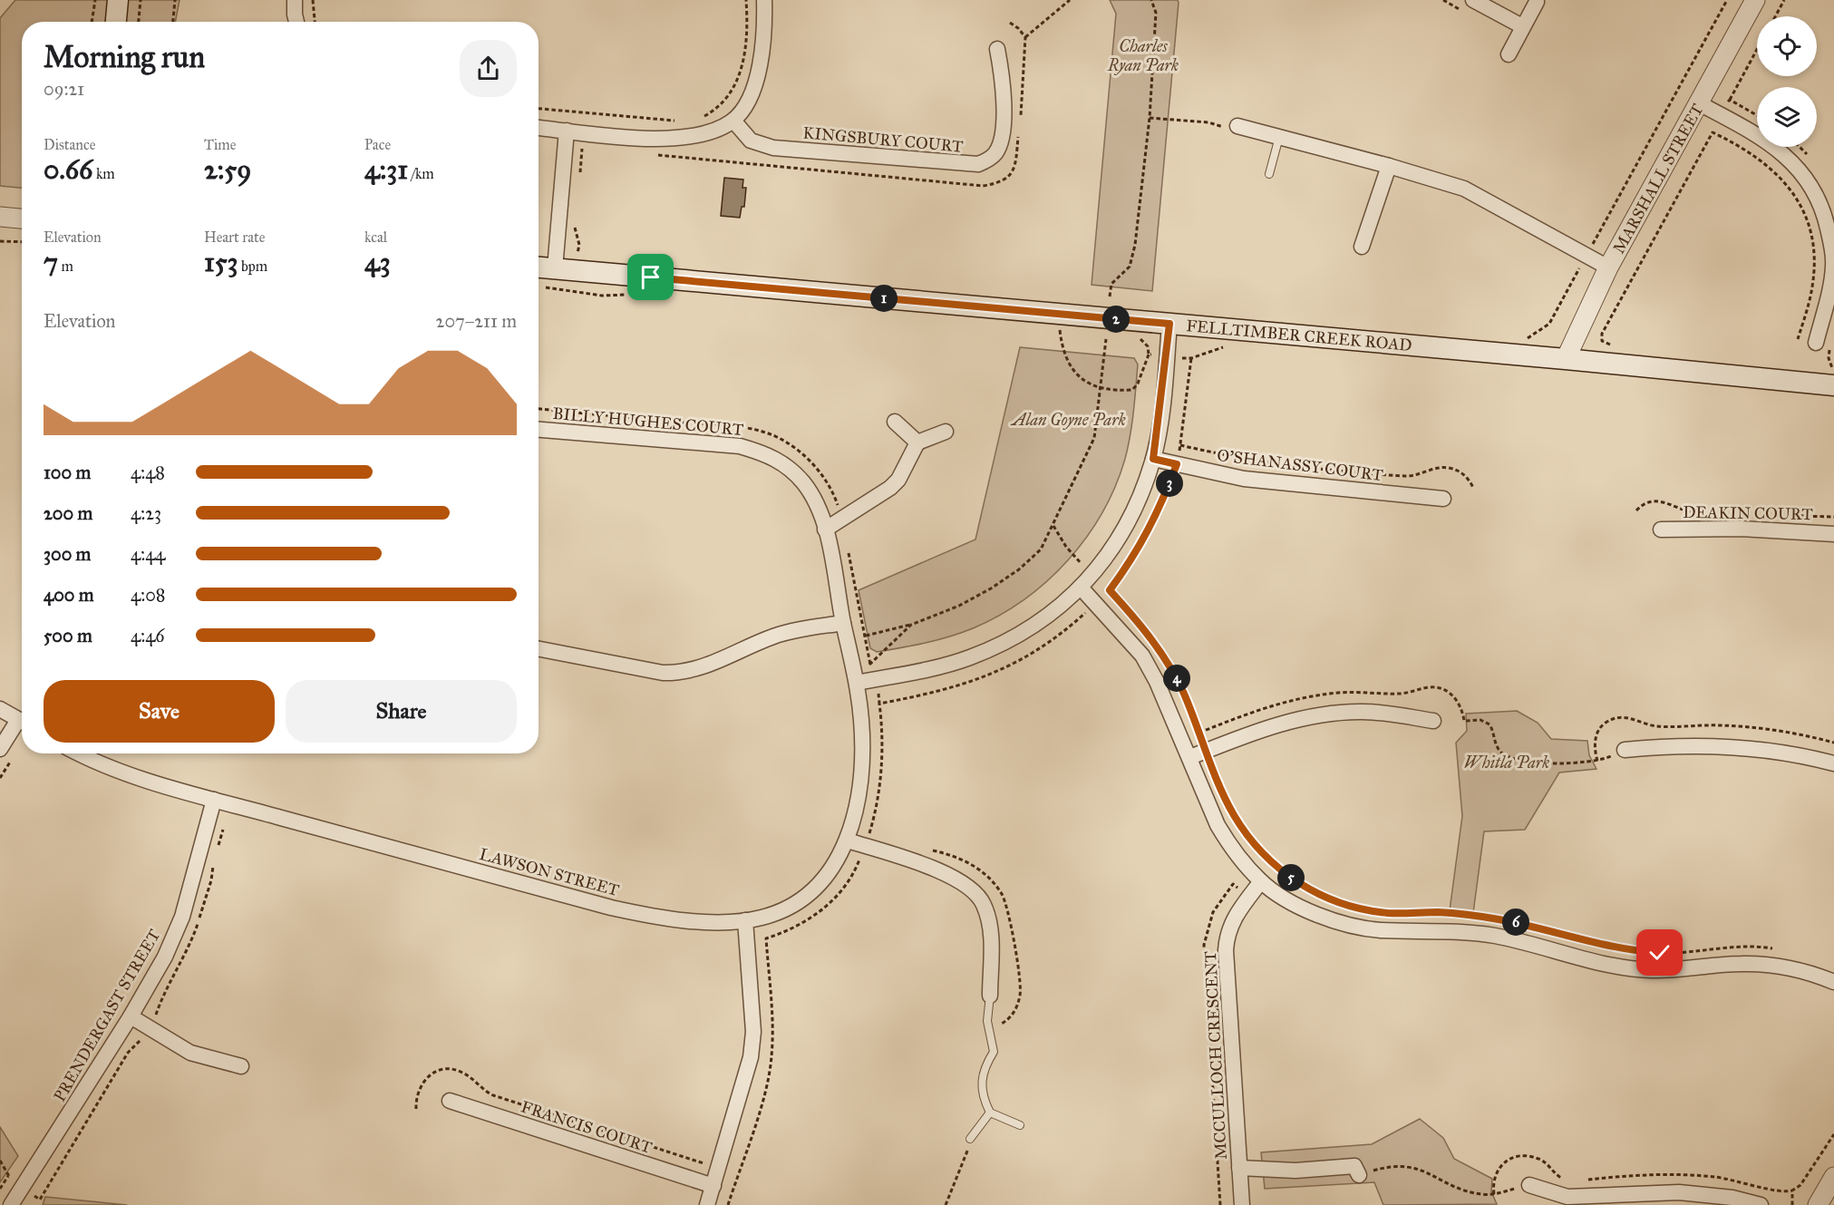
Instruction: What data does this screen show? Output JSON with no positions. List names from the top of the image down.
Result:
{
  "streets": {
    "main road": ["FELLTIMBER CREEK ROAD"],
    "street": [
      "KINGSBURY COURT",
      "MARSHALL STREET",
      "BILLY HUGHES COURT",
      "O'SHANASSY COURT",
      "DEAKIN COURT",
      "LAWSON STREET",
      "PRENDERGAST STREET",
      "MCCULLOCH CRESCENT",
      "FRANCIS COURT"
    ]
  },
  "crossings": [
    ["MARSHALL STREET", "FELLTIMBER CREEK ROAD"],
    ["BILLY HUGHES COURT", "LAWSON STREET"],
    ["LAWSON STREET", "PRENDERGAST STREET"]
  ],
  "parks": ["Charles Ryan Park", "Alan Goyne Park", "Whitla Park"],
  "page": {
    "heading": ["Morning run", "09:21"],
    "stats": [
      ["Distance", "0.66 km"],
      ["Time", "2:59"],
      ["Pace", "4:31 /km"],
      ["Elevation", "7 m"],
      ["Heart rate", "153 bpm"],
      ["kcal", "43"]
    ],
    "pins": [
      "1",
      "2",
      "3",
      "4",
      "5",
      "6"
    ],
    "chart": ["Elevation", "207–211 m"],
    "list": [
      {
        "name": "100 m",
        "note": "4:48"
      },
      {
        "name": "200 m",
        "note": "4:23"
      },
      {
        "name": "300 m",
        "note": "4:44"
      },
      {
        "name": "400 m",
        "note": "4:08"
      },
      {
        "name": "500 m",
        "note": "4:46"
      }
    ],
    "buttons": ["Save", "Share"]
  }
}
